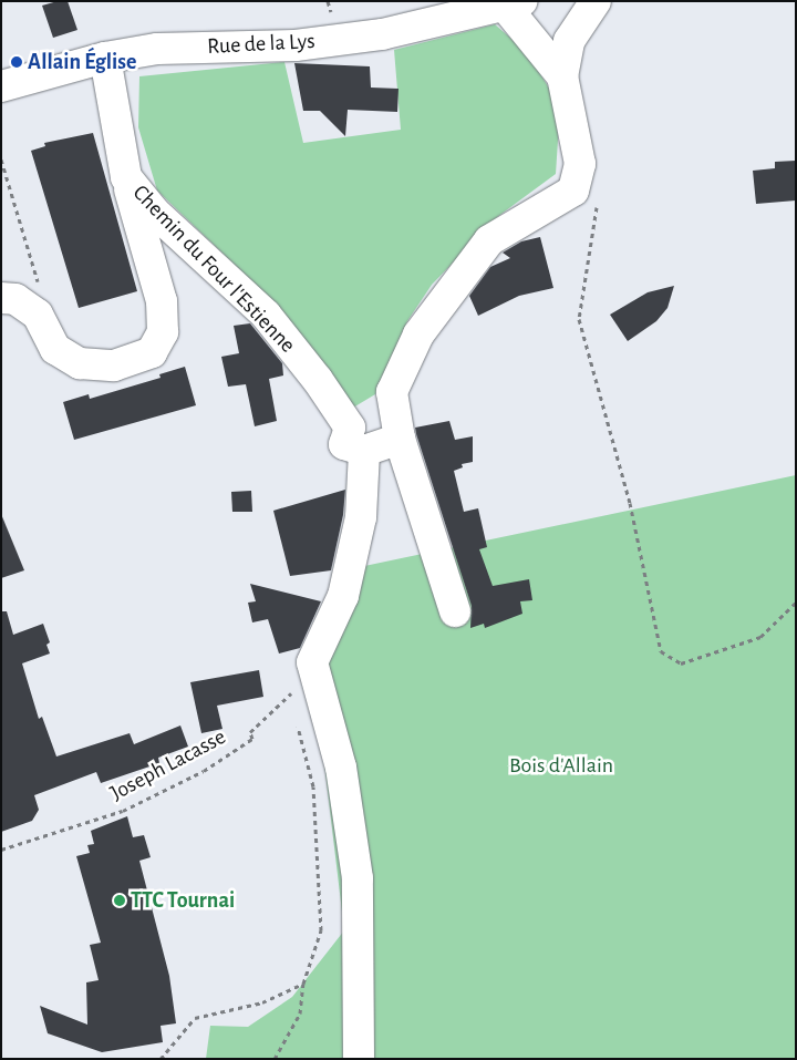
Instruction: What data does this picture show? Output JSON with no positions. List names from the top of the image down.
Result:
{
  "streets": {
    "street": ["Rue de la Lys", "Chemin du Four l'Estienne"],
    "path": ["Joseph Lacasse"]
  },
  "crossings": [
    ["Rue de la Lys", "Chemin du Four l'Estienne"]
  ],
  "parks": ["Bois d'Allain"],
  "places": ["Allain Église", "TTC Tournai"]
}
